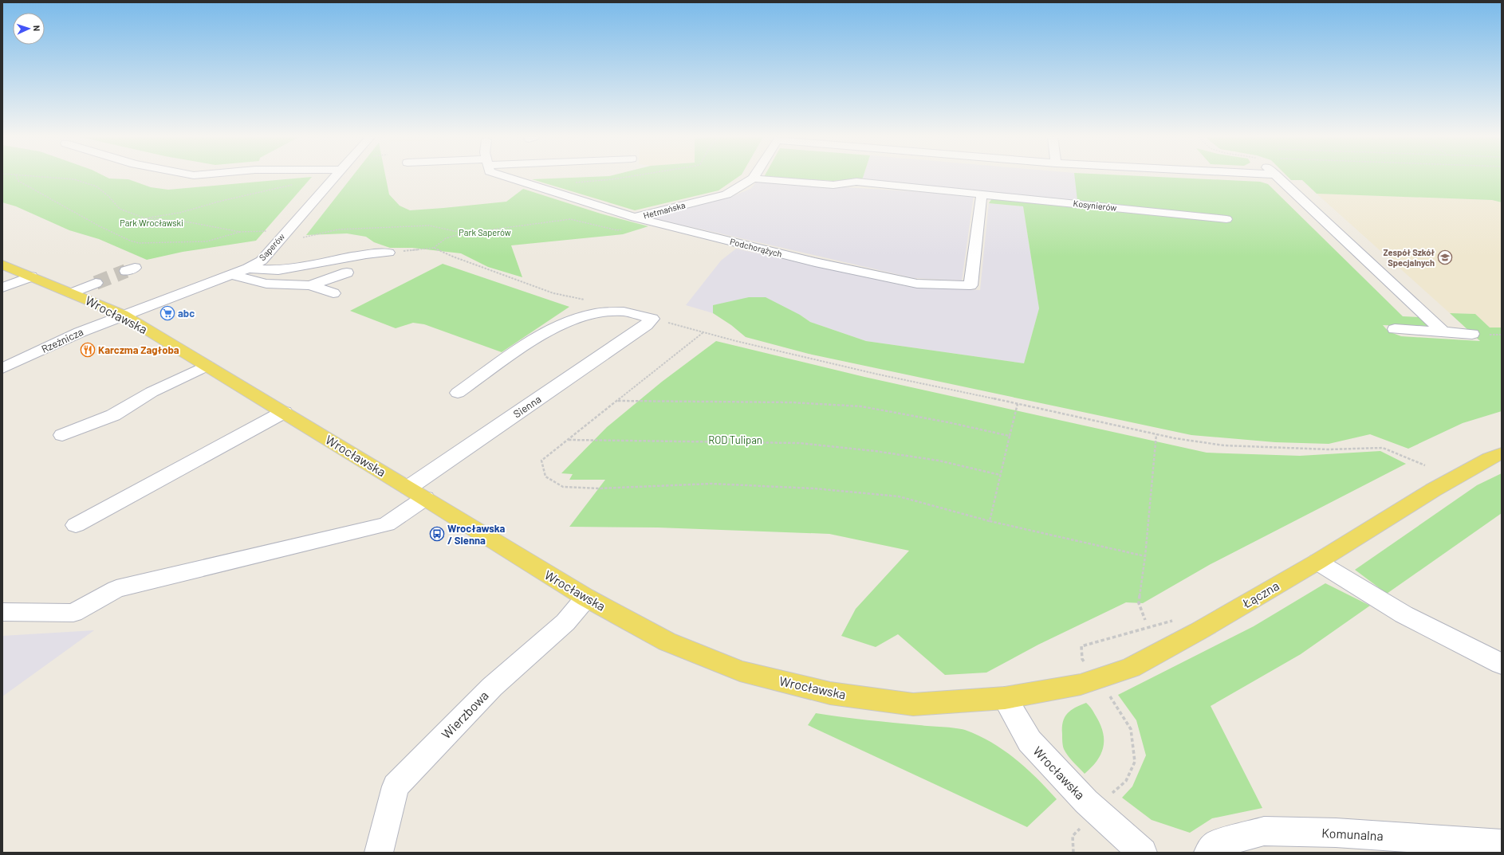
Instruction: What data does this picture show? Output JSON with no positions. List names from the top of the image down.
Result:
{
  "streets": {
    "main road": ["Wrocławska", "Łączna"],
    "street": [
      "Kosynierów",
      "Hetmańska",
      "Saperów",
      "Podchorążych",
      "Rzeźnicza",
      "Sienna",
      "Wierzbowa",
      "Komunalna"
    ]
  },
  "crossings": [
    ["Kosynierów", "Hetmańska"],
    ["Kosynierów", "Podchorążych"],
    ["Hetmańska", "Podchorążych"],
    ["Saperów", "Wrocławska"],
    ["Saperów", "Rzeźnicza"],
    ["Wrocławska", "Rzeźnicza"],
    ["Wrocławska", "Sienna"],
    ["Wrocławska", "Łączna"],
    ["Wrocławska", "Wierzbowa"]
  ],
  "parks": ["Park Wrocławski", "Park Saperów", "ROD Tulipan"],
  "places": {
    "school or university": ["Zespół Szkół Specjalnych"],
    "supermarket": ["abc"],
    "restaurant": ["Karczma Zagłoba"],
    "bus stop": ["Wrocławska / Sienna"]
  },
  "north": "right"
}
